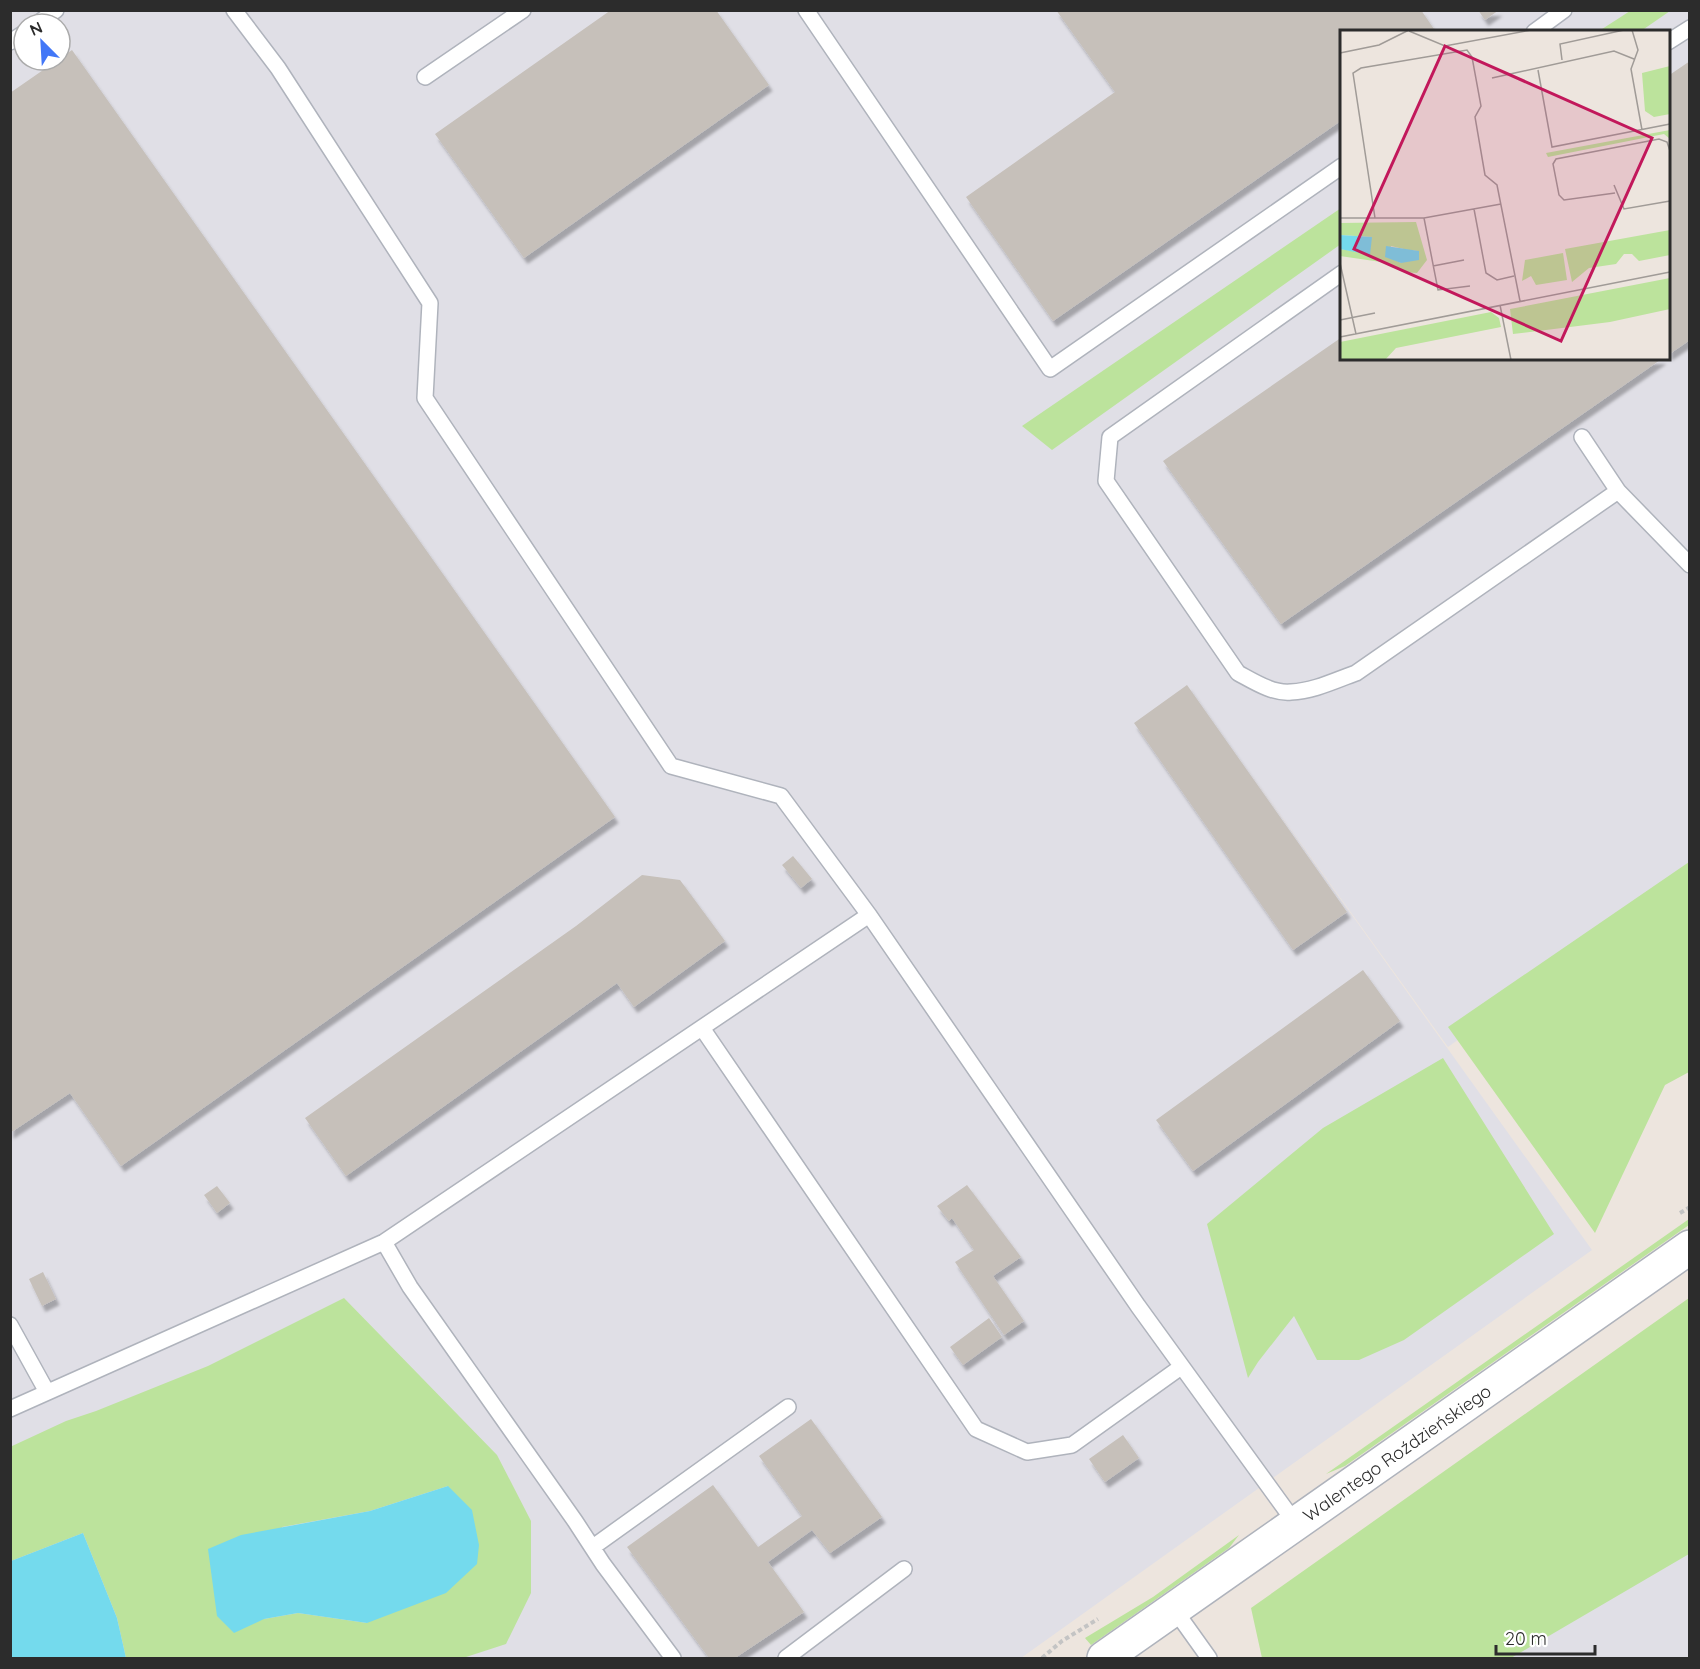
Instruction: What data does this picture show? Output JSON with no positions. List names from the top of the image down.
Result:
{
  "streets": {
    "street": ["Walentego Roździeńskiego"]
  },
  "scale_bar": "20 m",
  "north": "top left"
}
